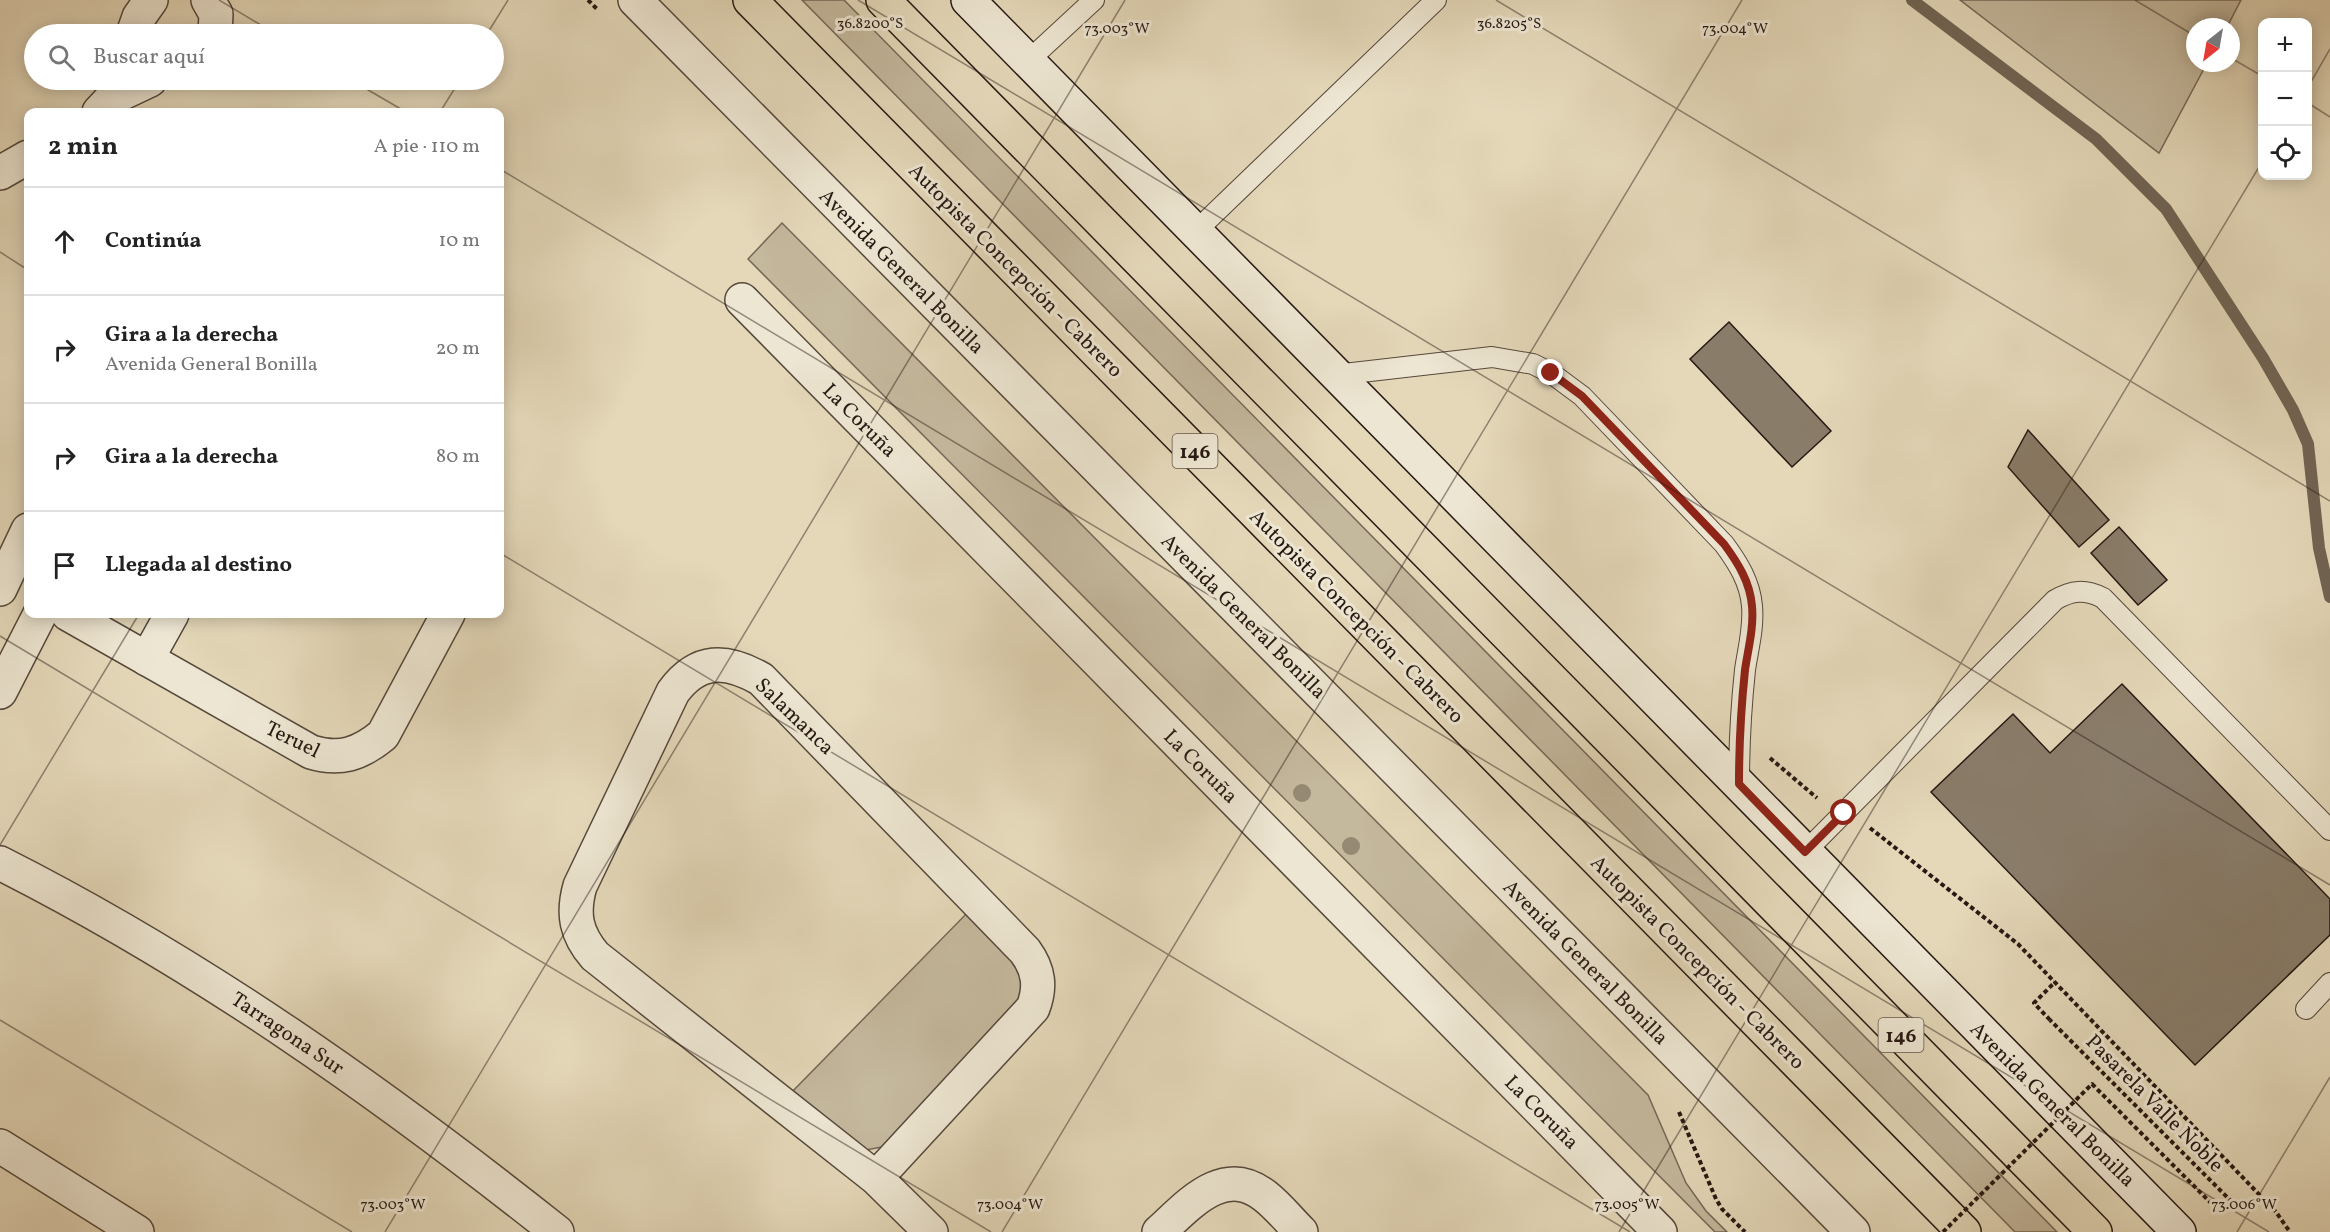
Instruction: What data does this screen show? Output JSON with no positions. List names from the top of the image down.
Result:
{
  "streets": {
    "highway": ["Autopista Concepción - Cabrero", "146"],
    "street": [
      "Avenida General Bonilla",
      "La Coruña",
      "Salamanca",
      "Teruel",
      "Tarragona Sur"
    ],
    "path": ["Pasarela Valle Noble"]
  },
  "north": "bottom left",
  "page": {
    "map_buttons": ["+", "−"],
    "search": "Buscar aquí",
    "heading": ["2 min", "A pie · 110 m"],
    "list": [
      ["Continúa", "10 m"],
      ["Gira a la derecha", "Avenida General Bonilla", "20 m"],
      ["Gira a la derecha", "80 m"],
      "Llegada al destino"
    ]
  },
  "coordinates": [
    "36.8205°S",
    "36.8200°S",
    "73.003°W",
    "73.004°W",
    "73.005°W",
    "73.006°W"
  ]
}
